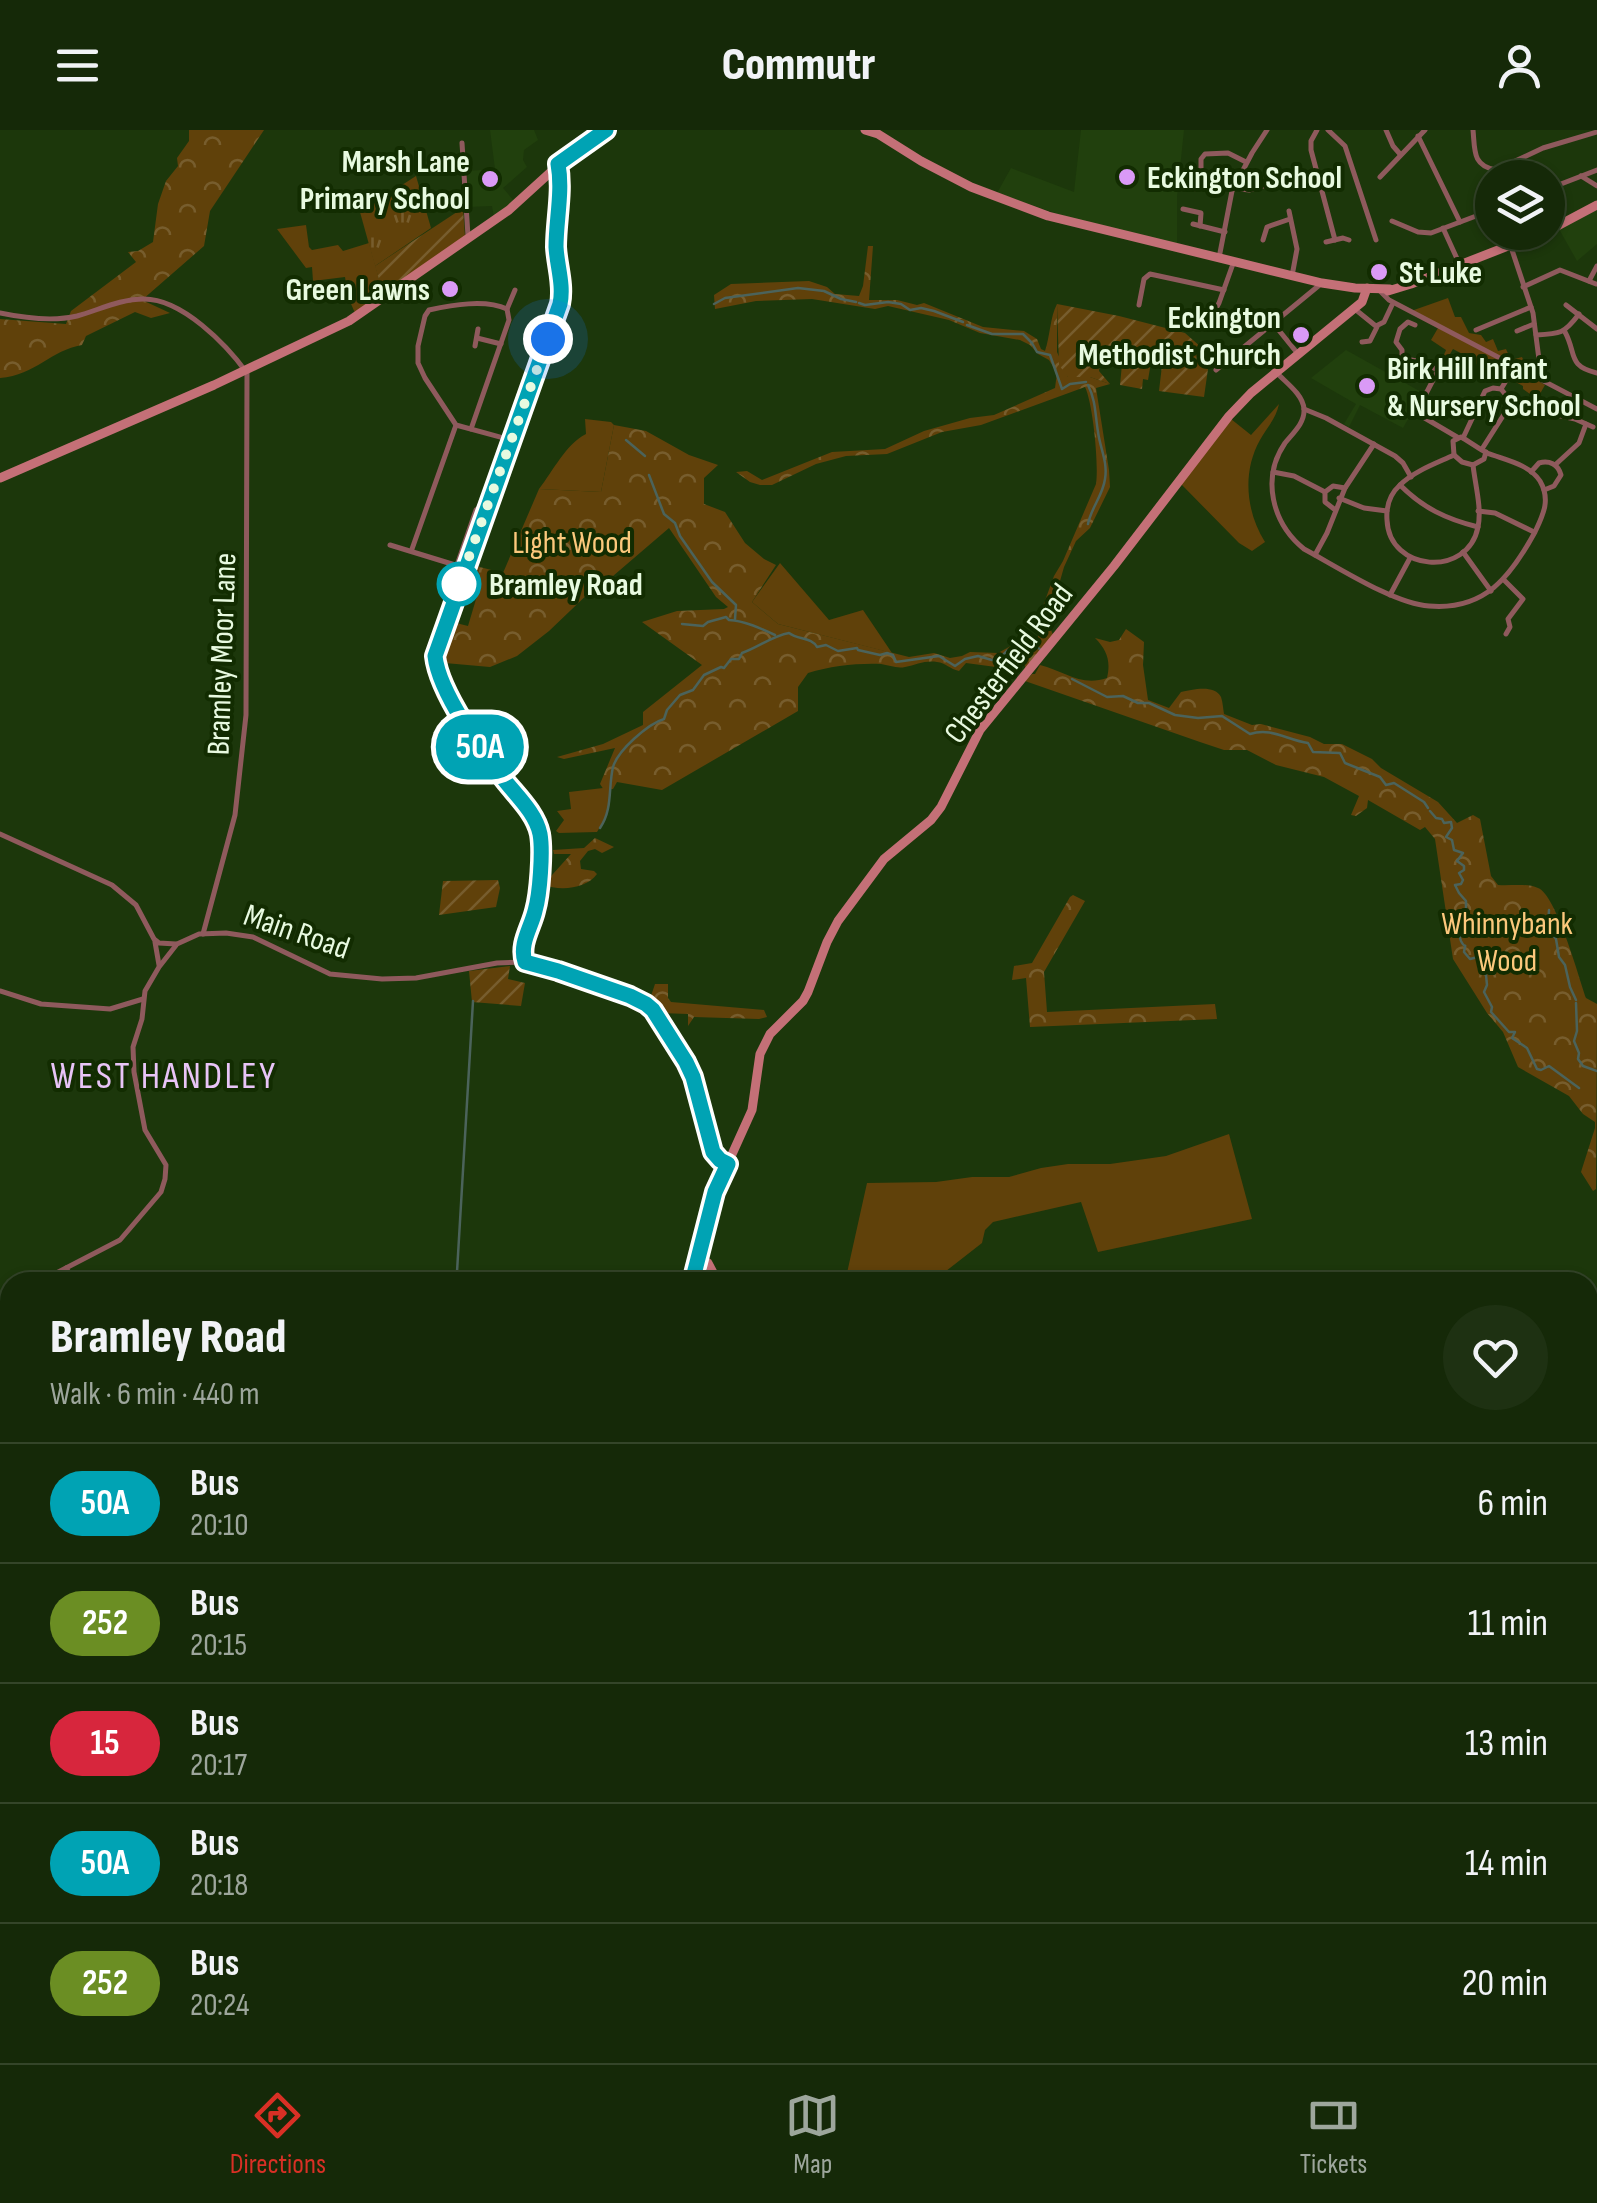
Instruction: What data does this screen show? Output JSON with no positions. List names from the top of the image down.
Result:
{
  "streets": {
    "main road": ["Chesterfield Road"],
    "street": ["Bramley Moor Lane", "Main Road"]
  },
  "crossings": [
    ["Bramley Moor Lane", "Main Road"],
    ["Chesterfield Road", "Main Road"]
  ],
  "districts": ["WEST HANDLEY"],
  "parks": ["Light Wood", "Whinnybank Wood"],
  "places": [
    "Eckington School",
    "Marsh Lane Primary School",
    "St Luke",
    "Green Lawns",
    "Eckington Methodist Church",
    "Birk Hill Infant & Nursery School",
    "Bramley Road"
  ],
  "lines": ["bus line 50A"],
  "page": {
    "header": "Commutr",
    "on_map": "50A",
    "heading": ["Bramley Road", "Walk · 6 min · 440 m"],
    "list": [
      {
        "mark": "50A",
        "name": "Bus",
        "note": "20:10",
        "value": "6 min"
      },
      {
        "mark": "252",
        "name": "Bus",
        "note": "20:15",
        "value": "11 min"
      },
      {
        "mark": "15",
        "name": "Bus",
        "note": "20:17",
        "value": "13 min"
      },
      {
        "mark": "50A",
        "name": "Bus",
        "note": "20:18",
        "value": "14 min"
      },
      {
        "mark": "252",
        "name": "Bus",
        "note": "20:24",
        "value": "20 min"
      }
    ],
    "tabs": ["Directions", "Map", "Tickets"]
  }
}
